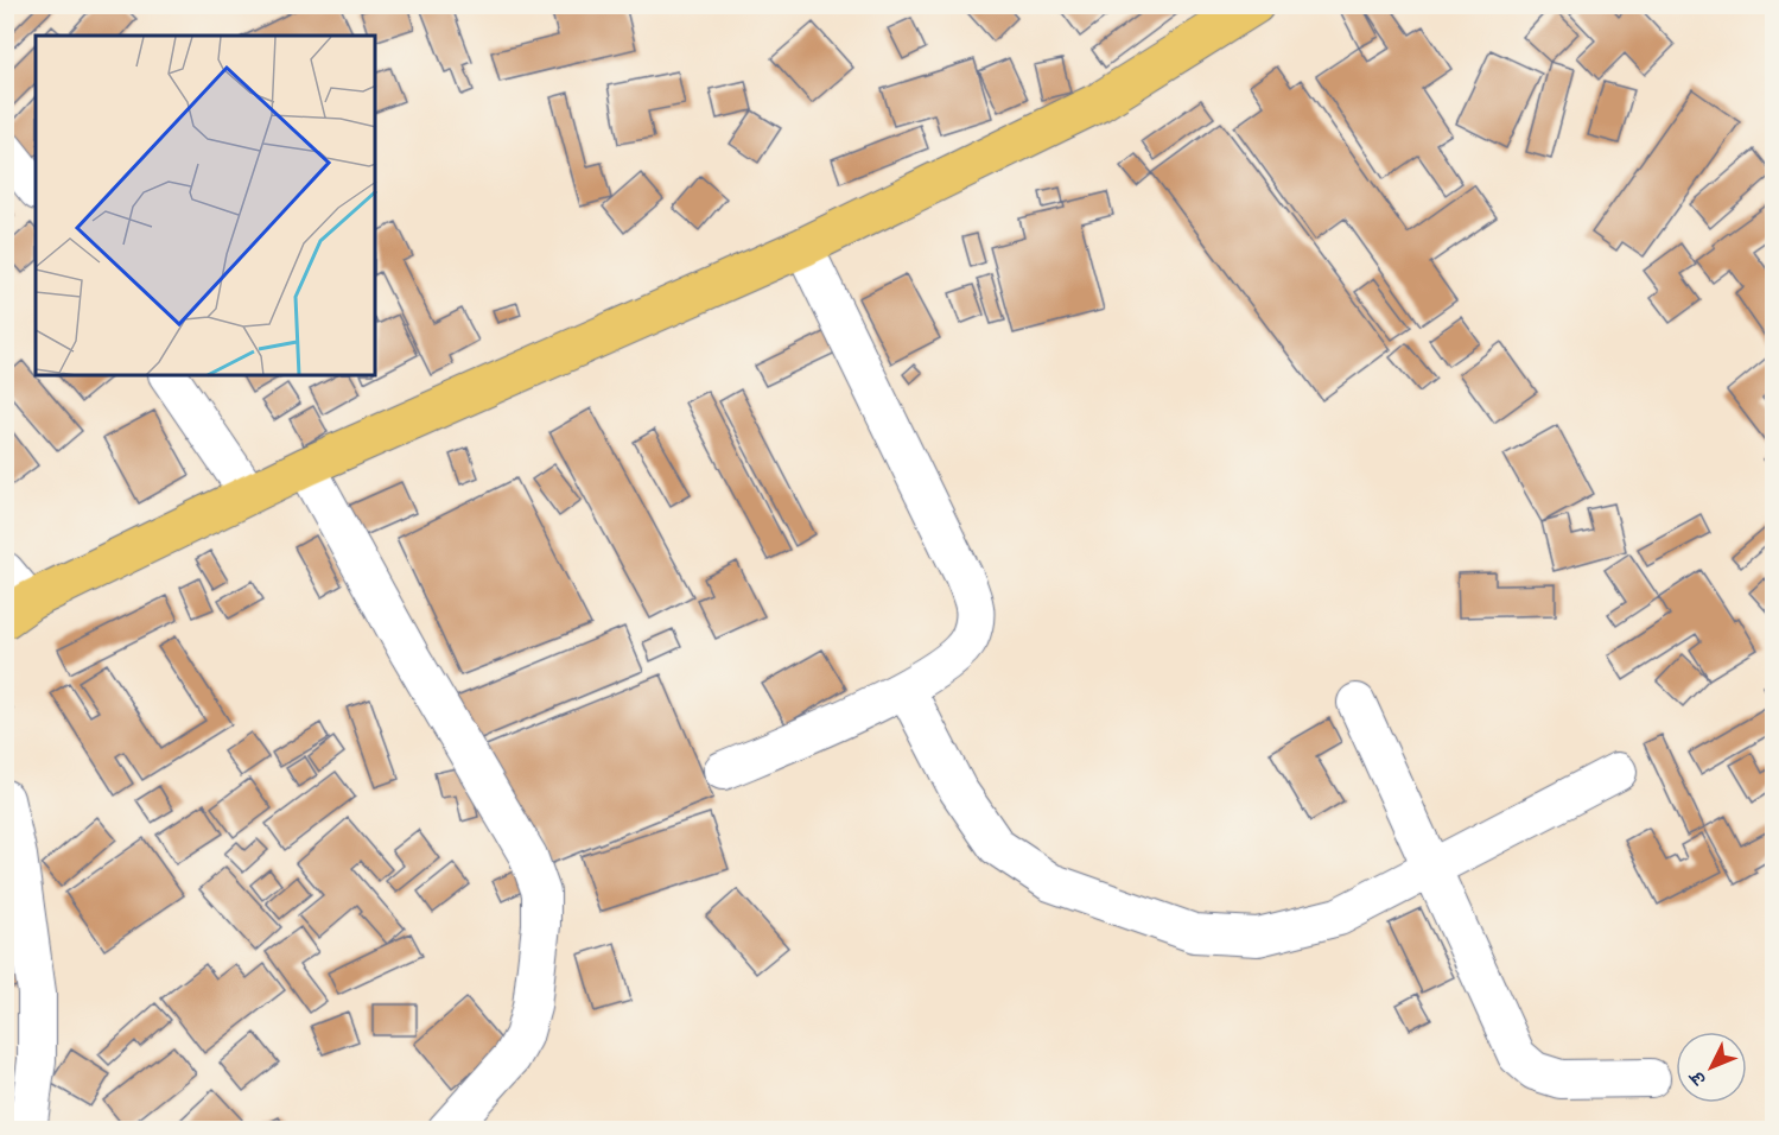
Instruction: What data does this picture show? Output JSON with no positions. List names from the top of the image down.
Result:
{
  "north": "bottom left"
}
